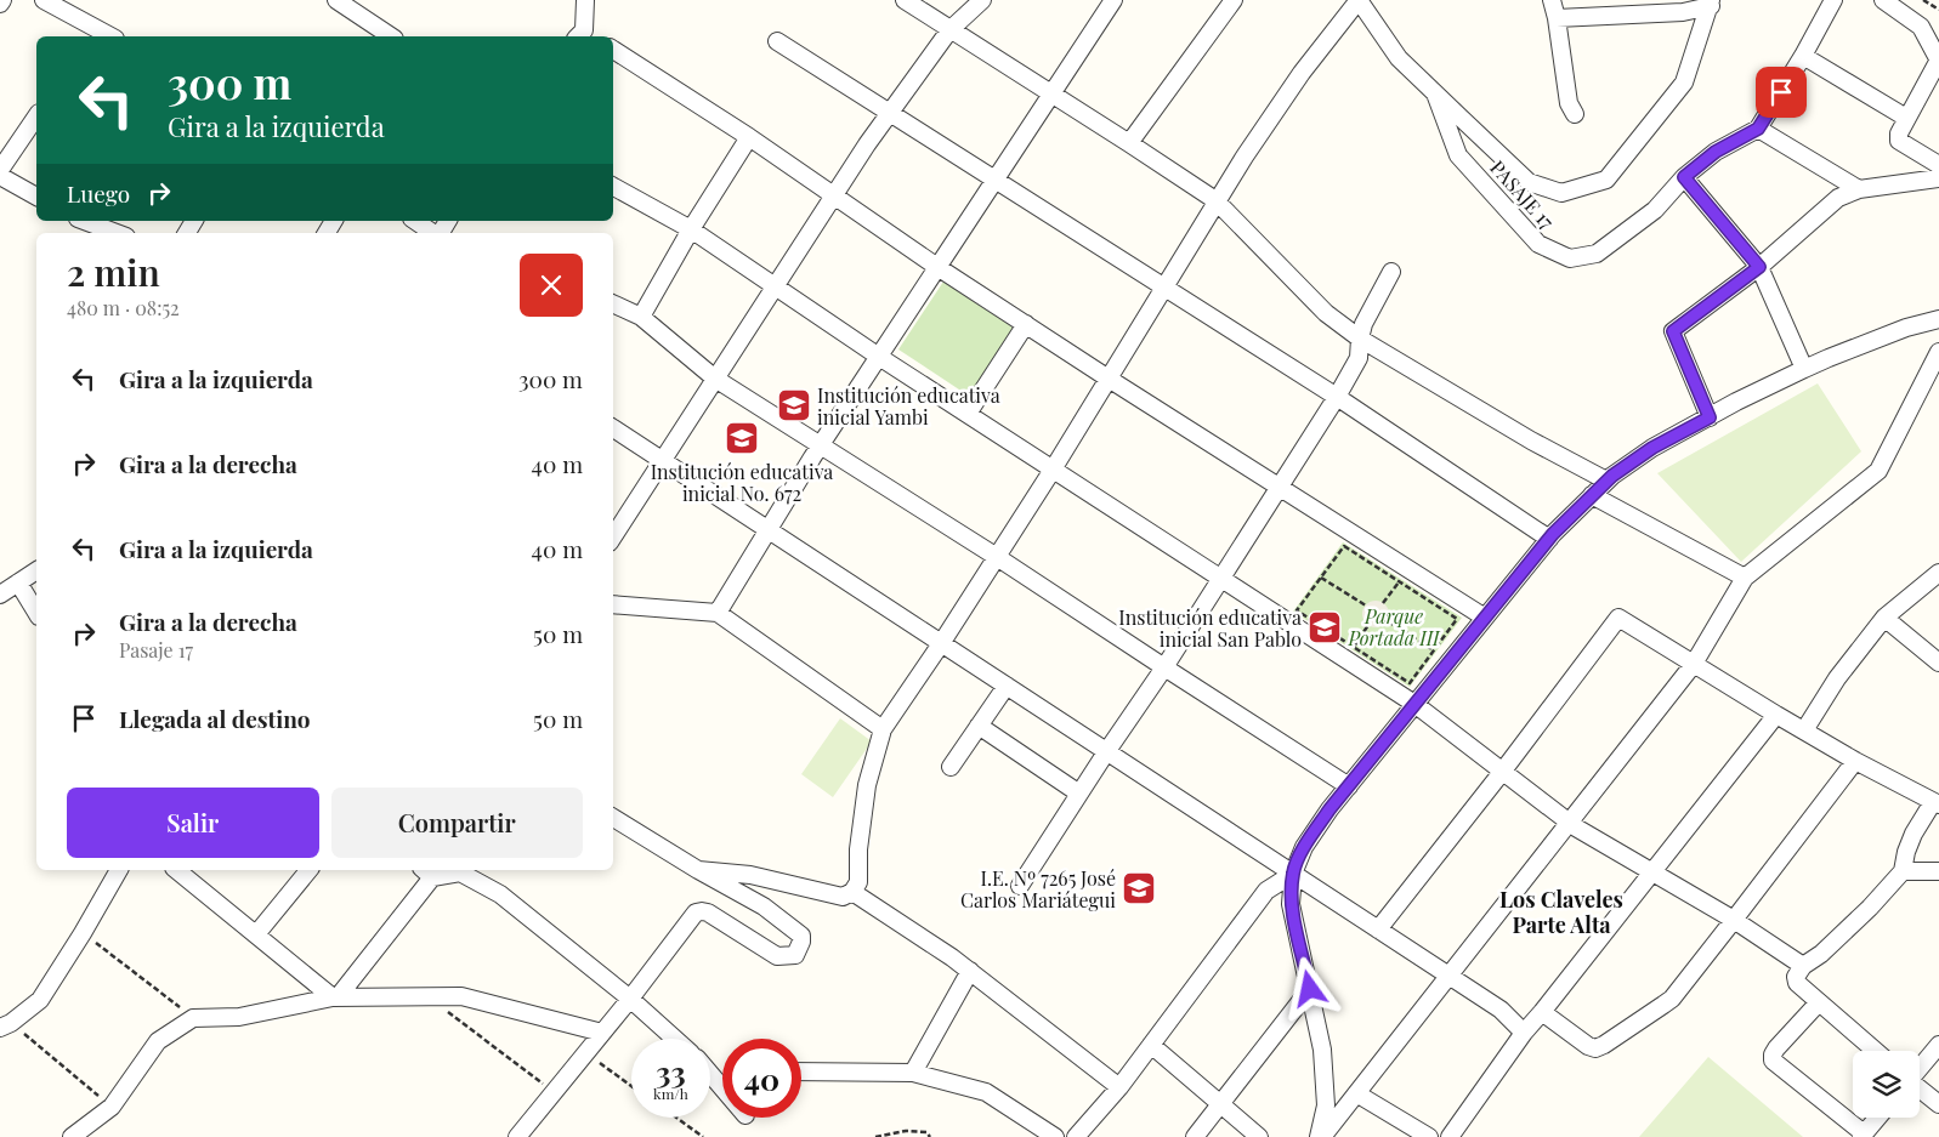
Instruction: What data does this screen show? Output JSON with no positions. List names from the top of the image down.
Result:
{
  "streets": {
    "street": ["PASAJE 17"]
  },
  "districts": ["Los Claveles Parte Alta"],
  "parks": ["Parque Portada III"],
  "places": {
    "school or university": [
      "Institución educativa inicial Yambi",
      "Institución educativa inicial No. 672",
      "Institución educativa inicial San Pablo",
      "I.E. Nº 7265 José Carlos Mariátegui"
    ]
  },
  "page": {
    "turn": ["300 m", "Gira a la izquierda"],
    "then": "Luego",
    "heading": ["2 min", "480 m · 08:52"],
    "list": [
      {
        "name": "Gira a la izquierda",
        "value": "300 m"
      },
      {
        "name": "Gira a la derecha",
        "value": "40 m"
      },
      {
        "name": "Gira a la izquierda",
        "value": "40 m"
      },
      {
        "name": "Gira a la derecha",
        "note": "Pasaje 17",
        "value": "50 m"
      },
      {
        "name": "Llegada al destino",
        "value": "50 m"
      }
    ],
    "buttons": ["Salir", "Compartir"],
    "speed": "33 km/h",
    "limit": "40"
  }
}
